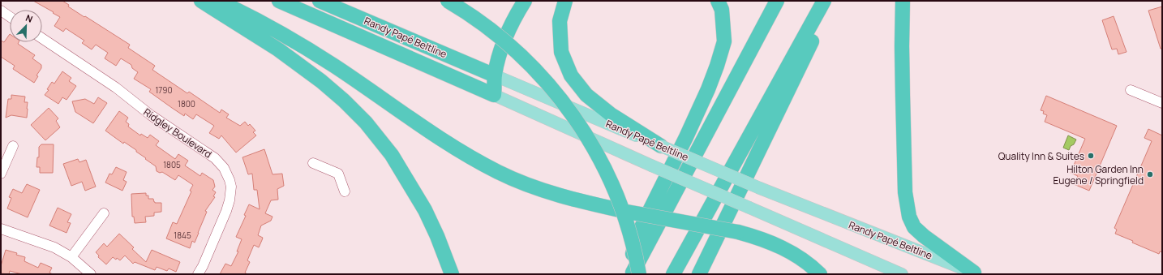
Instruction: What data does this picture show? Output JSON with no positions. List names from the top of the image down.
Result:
{
  "streets": {
    "highway": ["Randy Papé Beltline"],
    "street": ["Ridgley Boulevard"]
  },
  "places": ["Quality Inn & Suites", "Hilton Garden Inn Eugene / Springfield"],
  "house_numbers": [
    "1790",
    "1800",
    "1805",
    "1845"
  ],
  "north": "top right"
}
